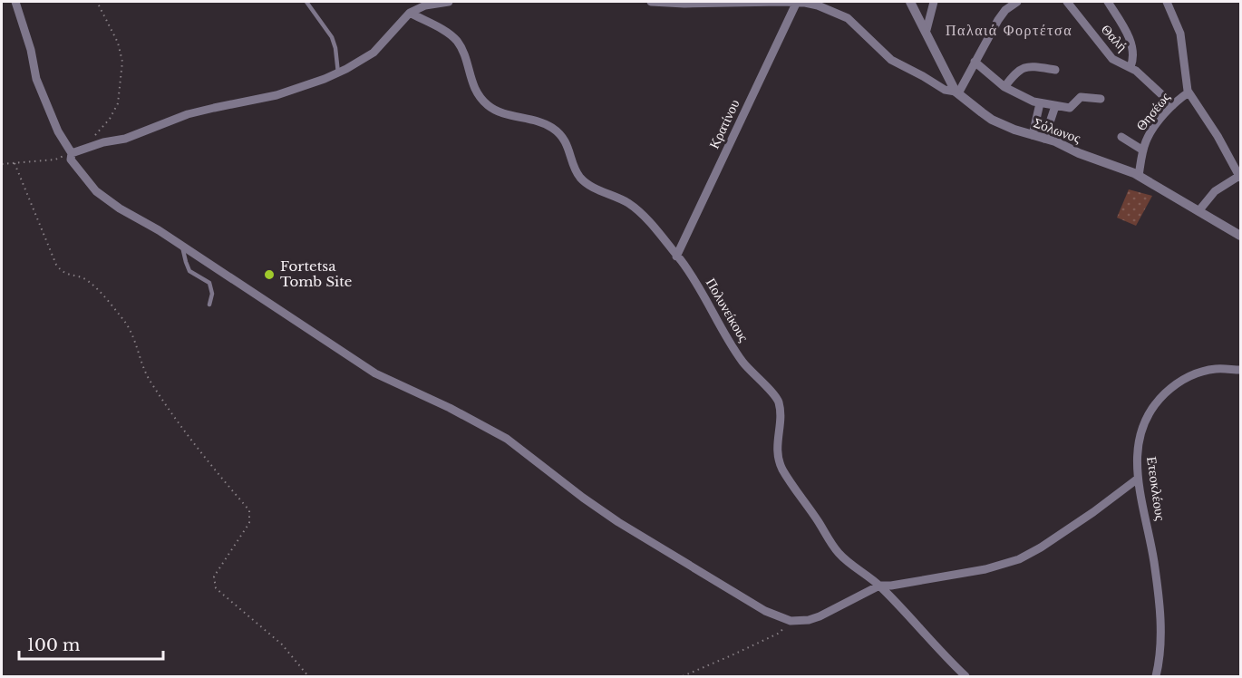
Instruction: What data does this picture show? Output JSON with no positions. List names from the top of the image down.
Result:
{
  "streets": {
    "street": [
      "Θαλή",
      "Θησέως",
      "Κρατίνου",
      "Σόλωνος",
      "Πολυνείκους",
      "Ετεοκλέους"
    ]
  },
  "crossings": [
    ["Θαλή", "Θησέως"],
    ["Θησέως", "Σόλωνος"],
    ["Κρατίνου", "Πολυνείκους"]
  ],
  "districts": ["Παλαιά Φορτέτσα"],
  "places": ["Fortetsa Tomb Site"],
  "scale_bar": "100 m"
}
